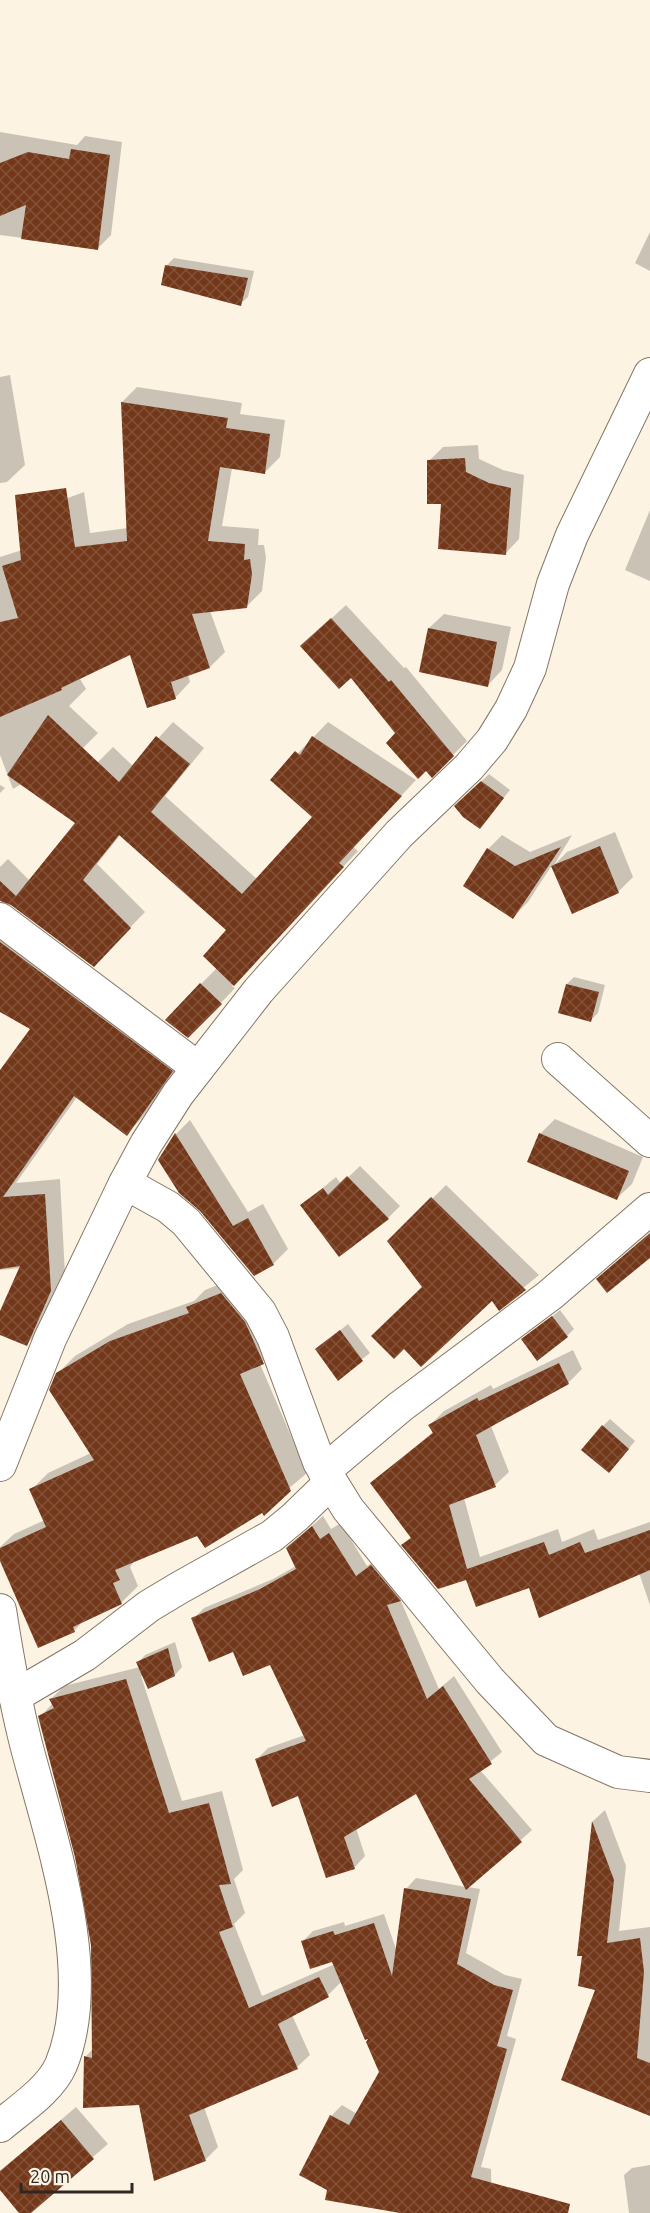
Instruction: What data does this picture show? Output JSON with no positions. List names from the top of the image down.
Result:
{
  "scale_bar": "20 m"
}
